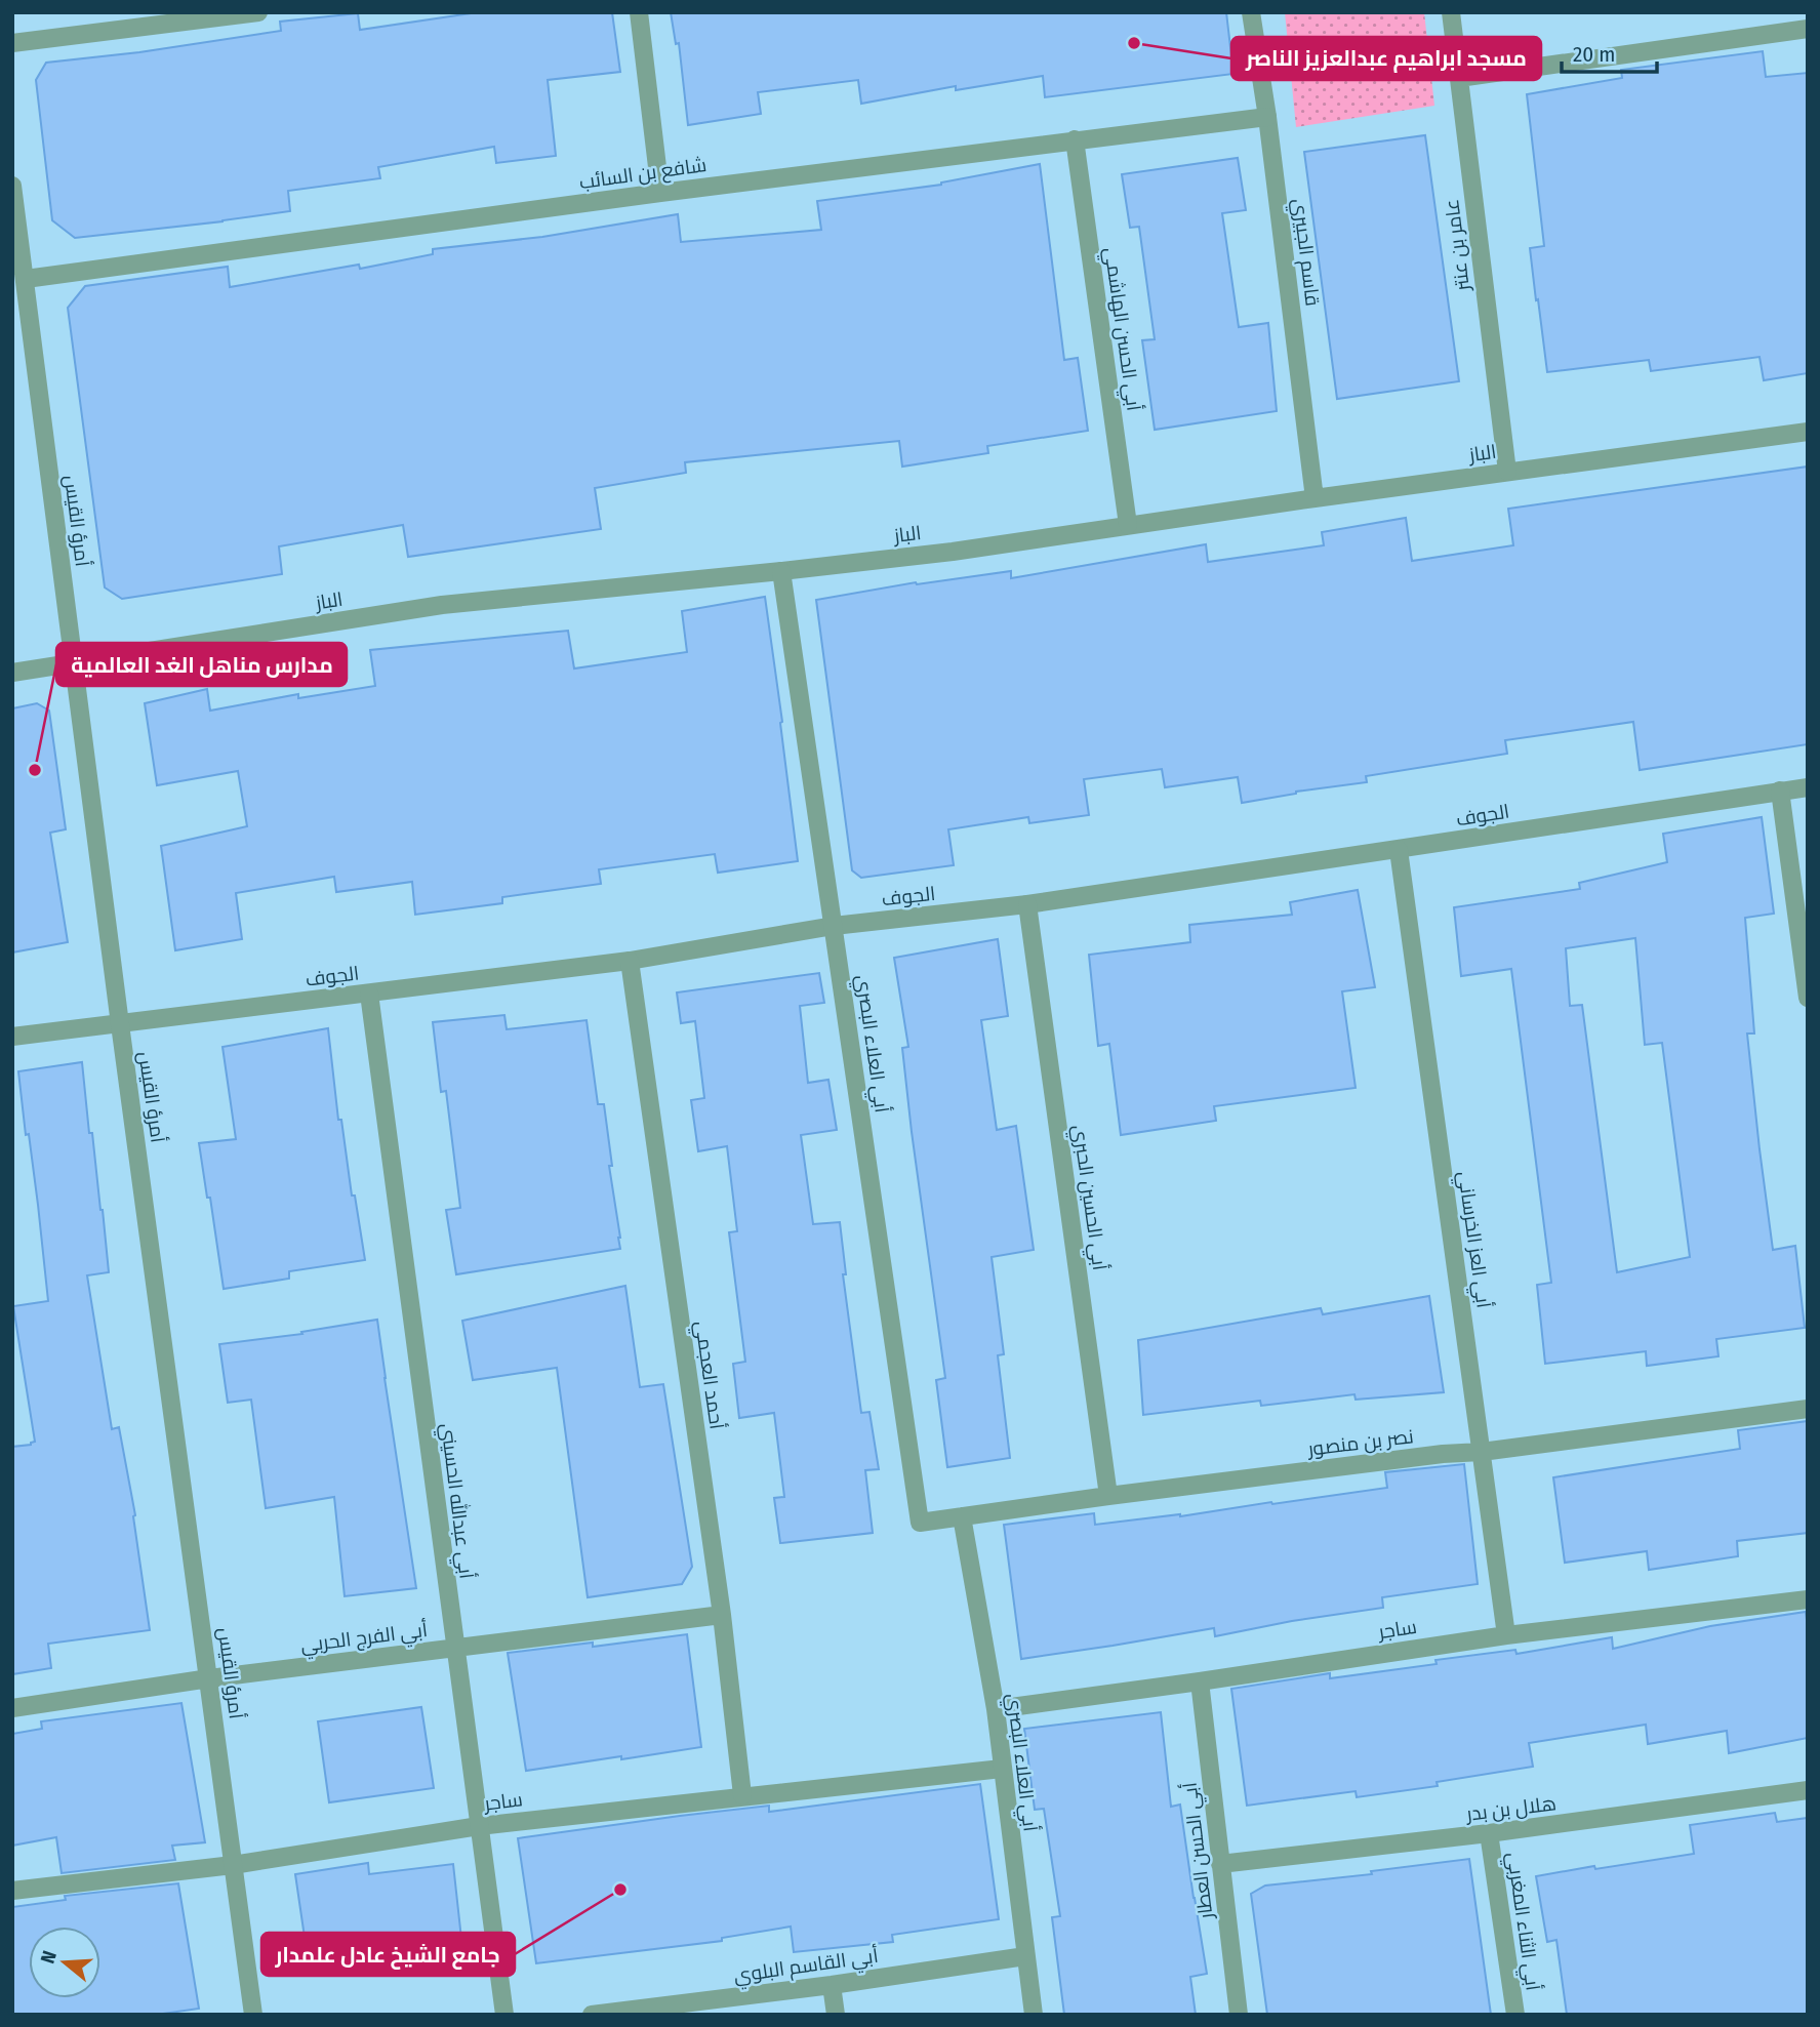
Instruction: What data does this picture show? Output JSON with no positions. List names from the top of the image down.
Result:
{
  "streets": {
    "street": [
      "شافع بن السائب",
      "عامر بن عنتر",
      "قاسم الجبيري",
      "أبي الحسن الهاشمي",
      "الباز",
      "أمرؤ القيس",
      "الجوف",
      "أبي العلاء البصري",
      "أبي الحسين الحبري",
      "أبي العز الخرساني",
      "أحمد العجمي",
      "نصر بن منصور",
      "أبي عبدالله الحسيني",
      "ساجر",
      "أبي الفرج الحربي",
      "هلال بن بدر",
      "أبي الحسن العطار",
      "أبي الثناء المغربي",
      "أبي القاسم البلوي"
    ]
  },
  "crossings": [
    ["شافع بن السائب", "قاسم الجبيري"],
    ["شافع بن السائب", "أبي الحسن الهاشمي"],
    ["شافع بن السائب", "أمرؤ القيس"],
    ["عامر بن عنتر", "الباز"],
    ["قاسم الجبيري", "الباز"],
    ["أبي الحسن الهاشمي", "الباز"],
    ["الباز", "أمرؤ القيس"],
    ["الباز", "أبي العلاء البصري"],
    ["أمرؤ القيس", "الجوف"],
    ["أمرؤ القيس", "ساجر"],
    ["أمرؤ القيس", "أبي الفرج الحربي"],
    ["الجوف", "أبي العلاء البصري"],
    ["الجوف", "أبي الحسين الحبري"],
    ["الجوف", "أبي العز الخرساني"],
    ["الجوف", "أحمد العجمي"],
    ["الجوف", "أبي عبدالله الحسيني"],
    ["أبي العلاء البصري", "نصر بن منصور"],
    ["أبي العلاء البصري", "ساجر"],
    ["أبي العلاء البصري", "أبي القاسم البلوي"],
    ["أبي الحسين الحبري", "نصر بن منصور"],
    ["أبي العز الخرساني", "نصر بن منصور"],
    ["أبي العز الخرساني", "ساجر"],
    ["أحمد العجمي", "ساجر"],
    ["أحمد العجمي", "أبي الفرج الحربي"],
    ["أبي عبدالله الحسيني", "ساجر"],
    ["أبي عبدالله الحسيني", "أبي الفرج الحربي"],
    ["ساجر", "أبي الحسن العطار"],
    ["هلال بن بدر", "أبي الحسن العطار"],
    ["هلال بن بدر", "أبي الثناء المغربي"]
  ],
  "places": ["مسجد ابراهيم عبدالعزيز الناصر", "مدارس مناهل الغد العالمية", "جامع الشيخ عادل علمدار"],
  "scale_bar": "20 m",
  "north": "left"
}
